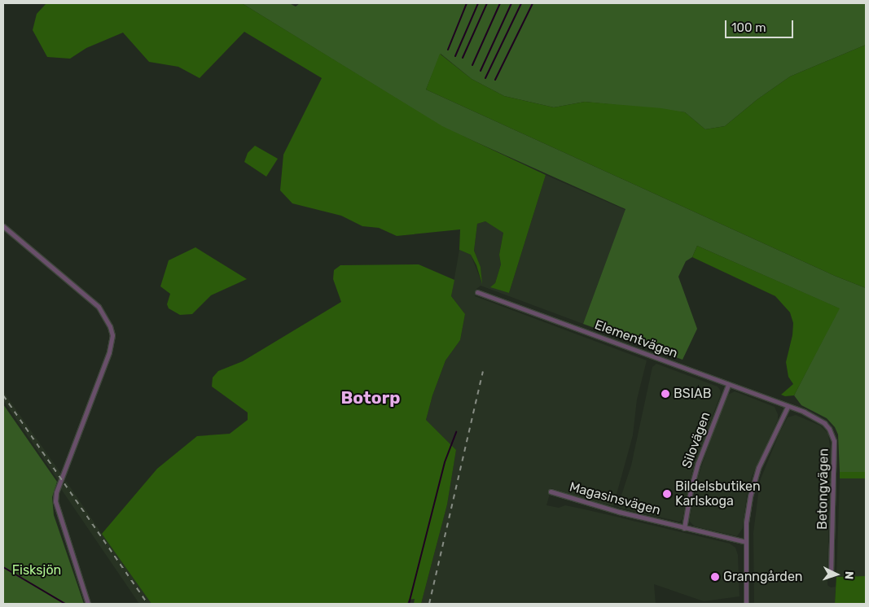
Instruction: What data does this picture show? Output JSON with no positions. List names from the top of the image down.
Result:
{
  "streets": {
    "street": [
      "Elementvägen",
      "Silovägen",
      "Betongvägen",
      "Magasinsvägen"
    ]
  },
  "crossings": [
    ["Elementvägen", "Silovägen"],
    ["Elementvägen", "Betongvägen"],
    ["Silovägen", "Magasinsvägen"]
  ],
  "districts": ["Botorp"],
  "parks": ["Fisksjön"],
  "places": ["BSIAB", "Bildelsbutiken Karlskoga", "Granngården"],
  "scale_bar": "100 m",
  "north": "right"
}
